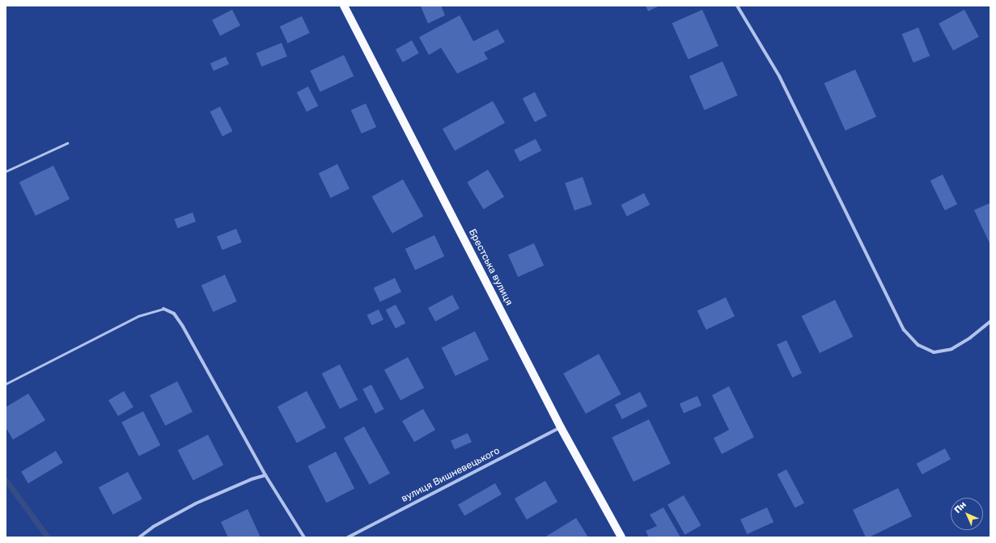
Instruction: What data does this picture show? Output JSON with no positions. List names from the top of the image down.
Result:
{
  "streets": {
    "main road": ["Брестська вулиця"],
    "street": ["вулиця Вишневецького"]
  },
  "crossings": [
    ["Брестська вулиця", "вулиця Вишневецького"]
  ],
  "north": "top left"
}
